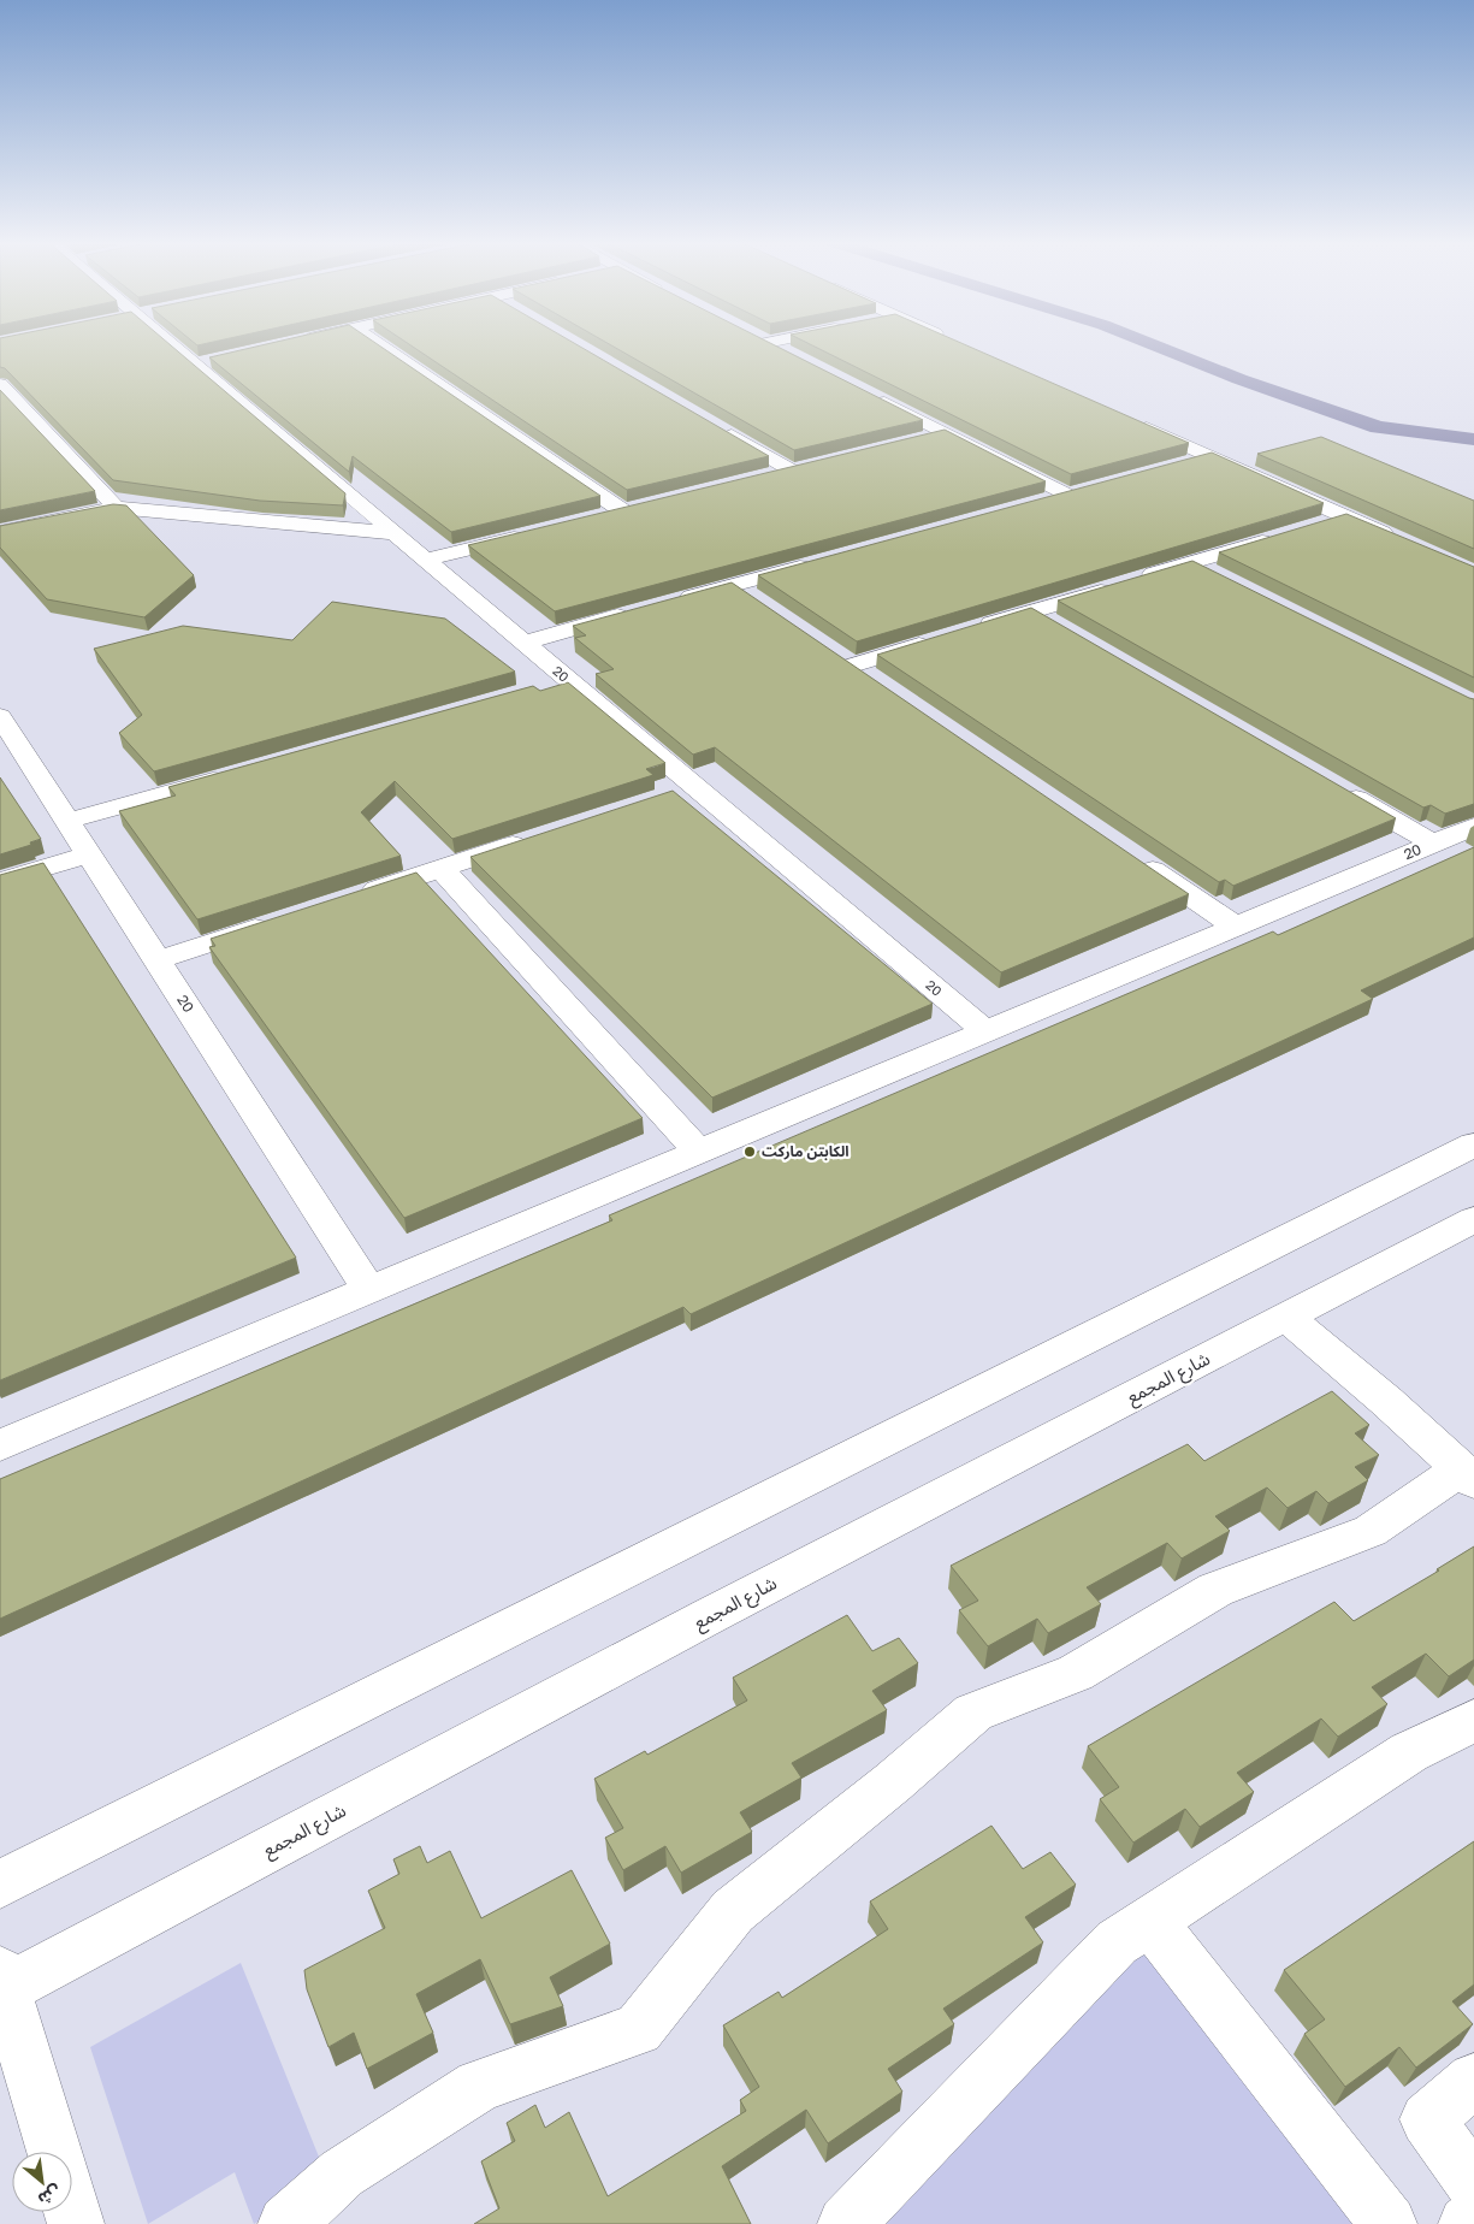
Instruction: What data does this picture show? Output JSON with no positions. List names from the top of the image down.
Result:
{
  "streets": {
    "street": ["20", "شارع المجمع"]
  },
  "places": ["الكابتن ماركت"],
  "north": "bottom right"
}
